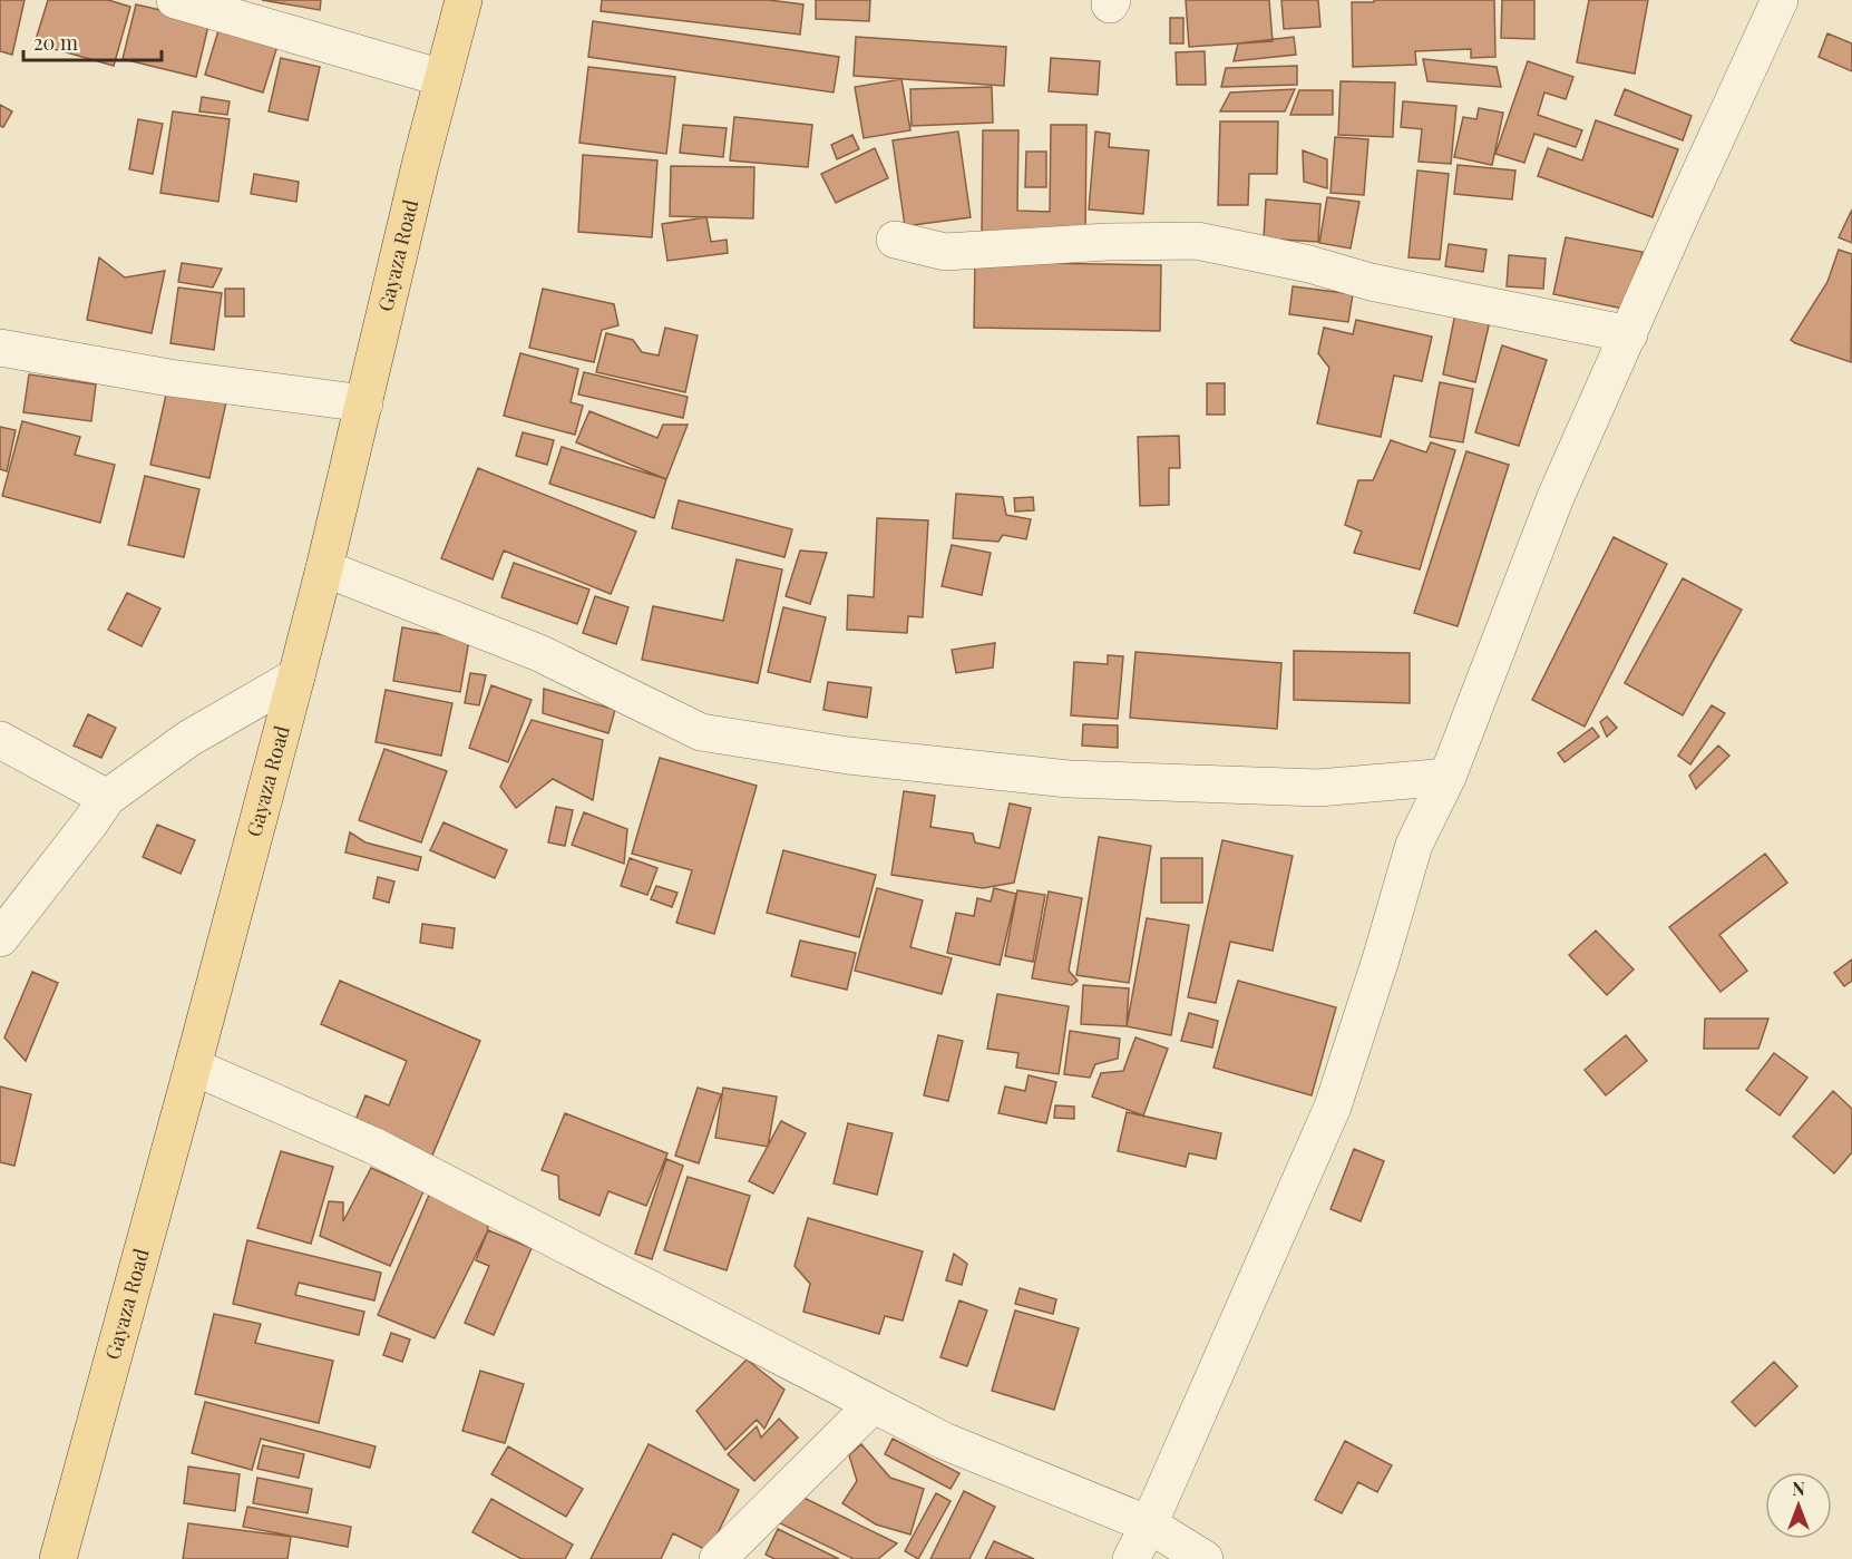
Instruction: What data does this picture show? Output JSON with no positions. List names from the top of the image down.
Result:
{
  "streets": {
    "main road": ["Gayaza Road"]
  },
  "scale_bar": "20 m",
  "north": "top"
}
